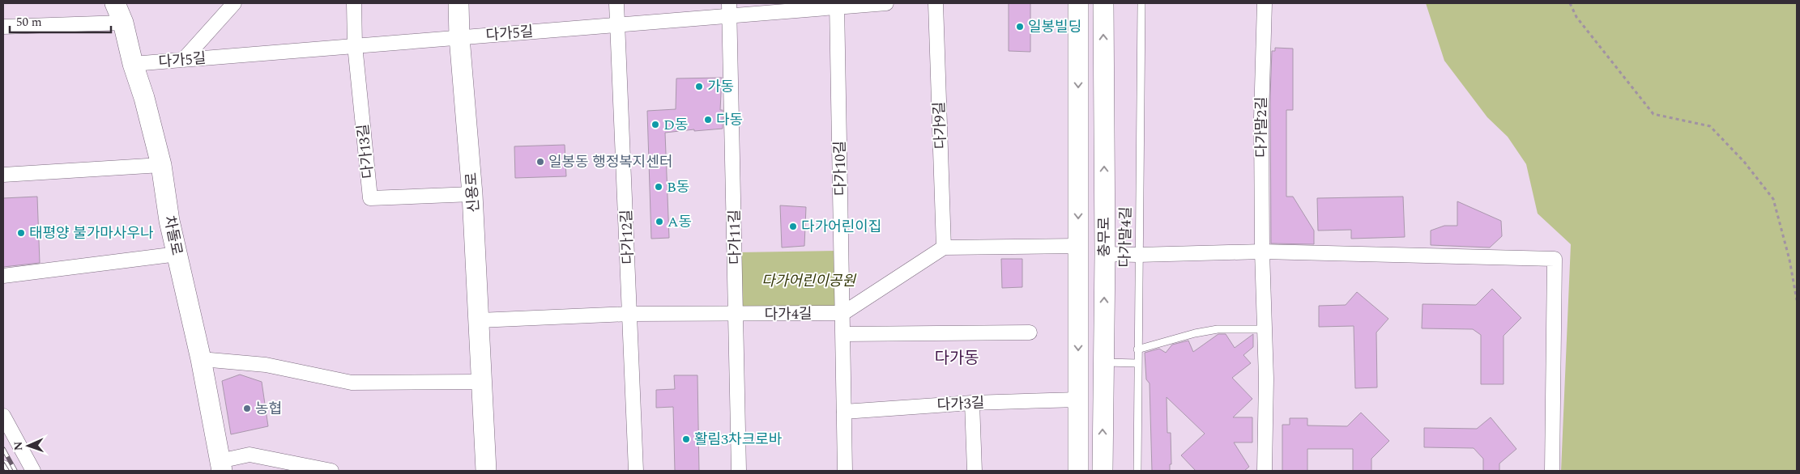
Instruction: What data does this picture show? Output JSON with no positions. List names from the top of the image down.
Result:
{
  "streets": {
    "street": [
      "다가5길",
      "다가9길",
      "다가말2길",
      "다가13길",
      "다가10길",
      "신용로",
      "차돌로",
      "다가12길",
      "다가11길",
      "충무로",
      "다가4길",
      "다가3길"
    ],
    "lane": ["다가말4길"]
  },
  "crossings": [
    ["다가5길", "다가13길"],
    ["다가5길", "다가10길"],
    ["다가5길", "신용로"],
    ["다가5길", "차돌로"],
    ["다가5길", "다가12길"],
    ["다가5길", "다가11길"],
    ["다가13길", "신용로"],
    ["다가10길", "다가4길"],
    ["다가10길", "다가3길"],
    ["신용로", "다가4길"],
    ["다가12길", "다가4길"],
    ["다가11길", "다가4길"],
    ["충무로", "다가3길"]
  ],
  "districts": ["다가동"],
  "parks": ["다가어린이공원"],
  "places": [
    "일봉빌딩",
    "가동",
    "다동",
    "D동",
    "일봉동 행정복지센터",
    "B동",
    "A동",
    "다가어린이집",
    "태평양 불가마사우나",
    "농협",
    "활림3차크로바"
  ],
  "scale_bar": "50 m",
  "north": "left"
}
